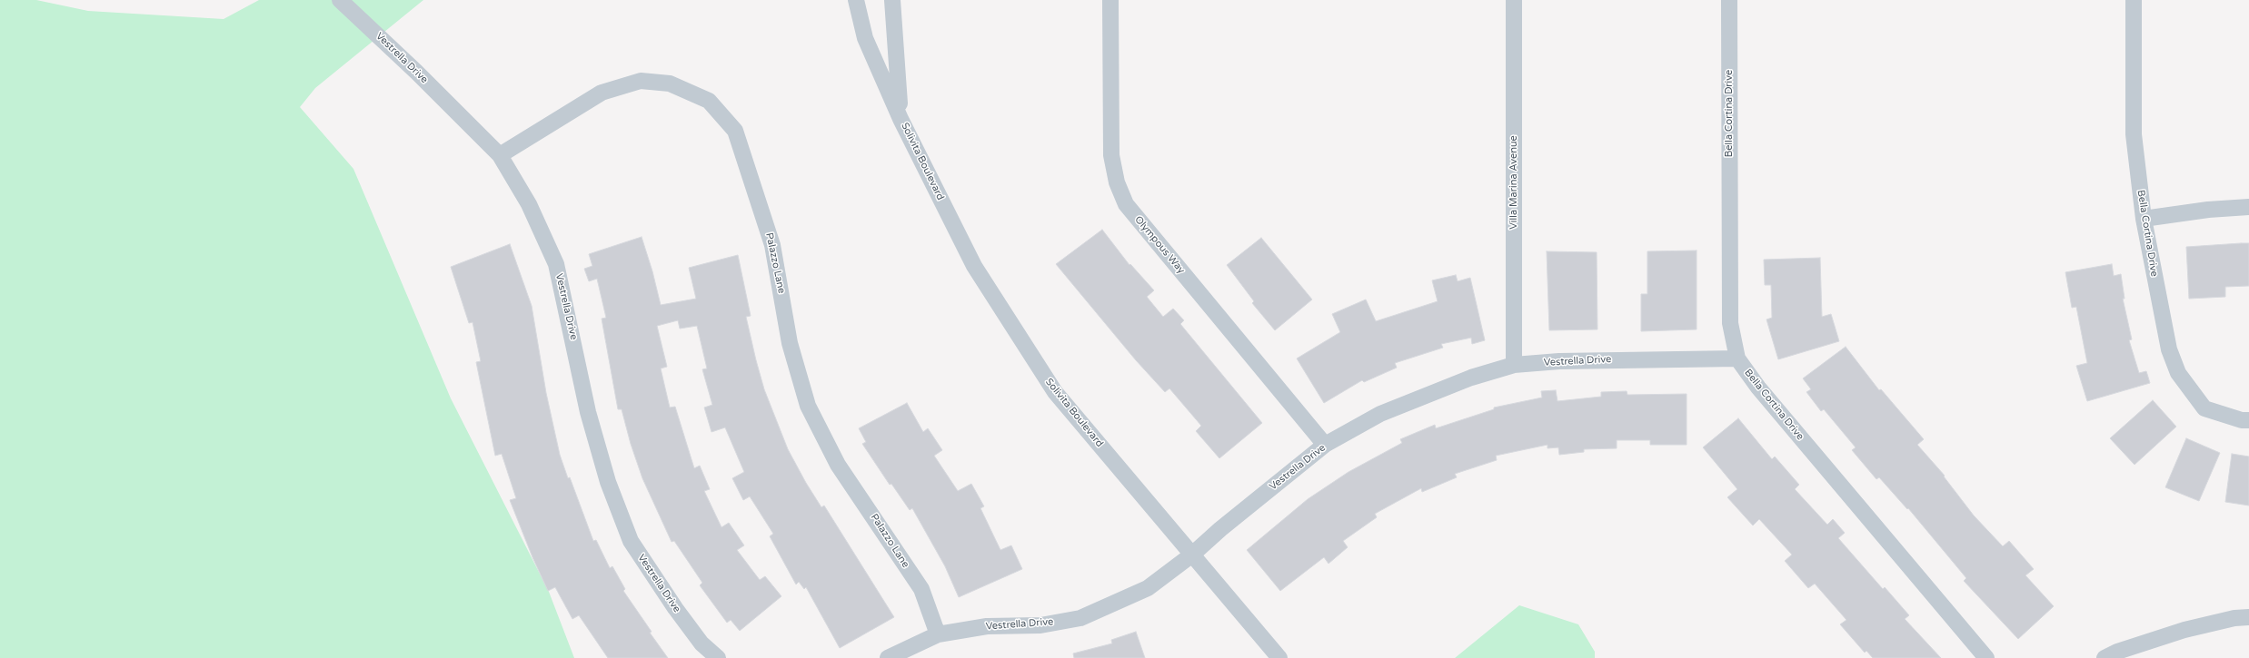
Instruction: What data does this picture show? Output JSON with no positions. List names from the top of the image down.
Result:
{
  "streets": {
    "street": [
      "Vestrella Drive",
      "Bella Cortina Drive",
      "Solivita Boulevard",
      "Villa Marina Avenue",
      "Olympous Way",
      "Palazzo Lane"
    ]
  },
  "crossings": [
    ["Vestrella Drive", "Bella Cortina Drive"],
    ["Vestrella Drive", "Solivita Boulevard"],
    ["Vestrella Drive", "Villa Marina Avenue"],
    ["Vestrella Drive", "Olympous Way"],
    ["Vestrella Drive", "Palazzo Lane"]
  ]
}
